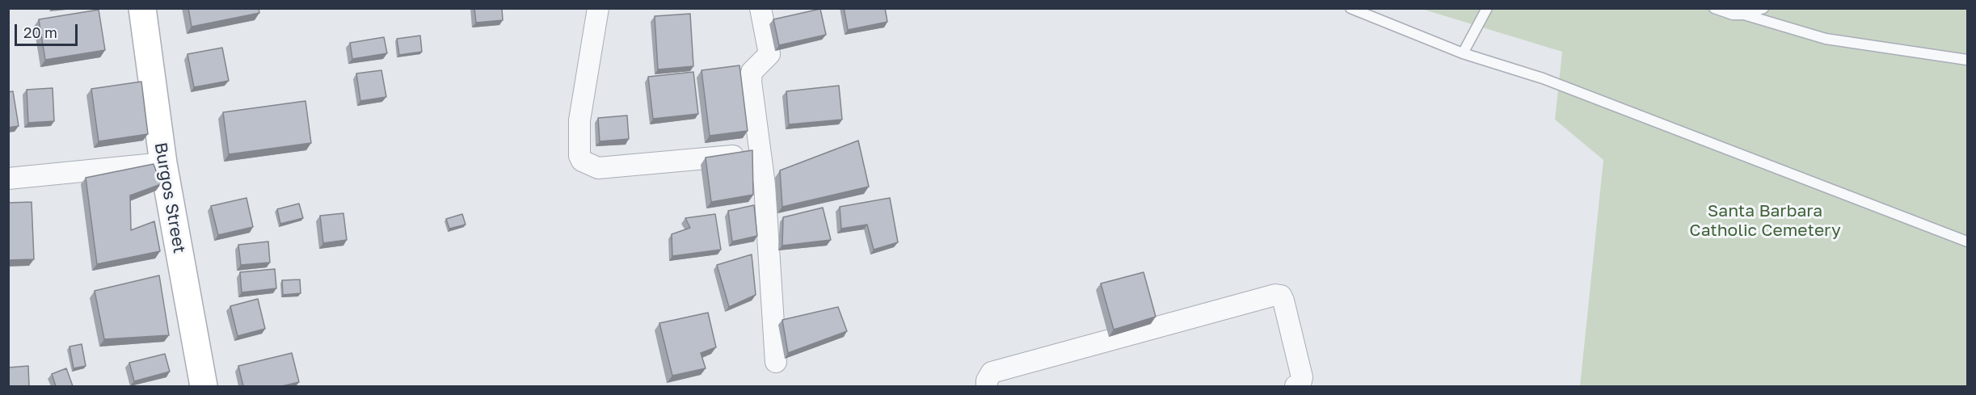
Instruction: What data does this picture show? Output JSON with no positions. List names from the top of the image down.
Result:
{
  "streets": {
    "street": ["Burgos Street"]
  },
  "parks": ["Santa Barbara Catholic Cemetery"],
  "scale_bar": "20 m"
}
